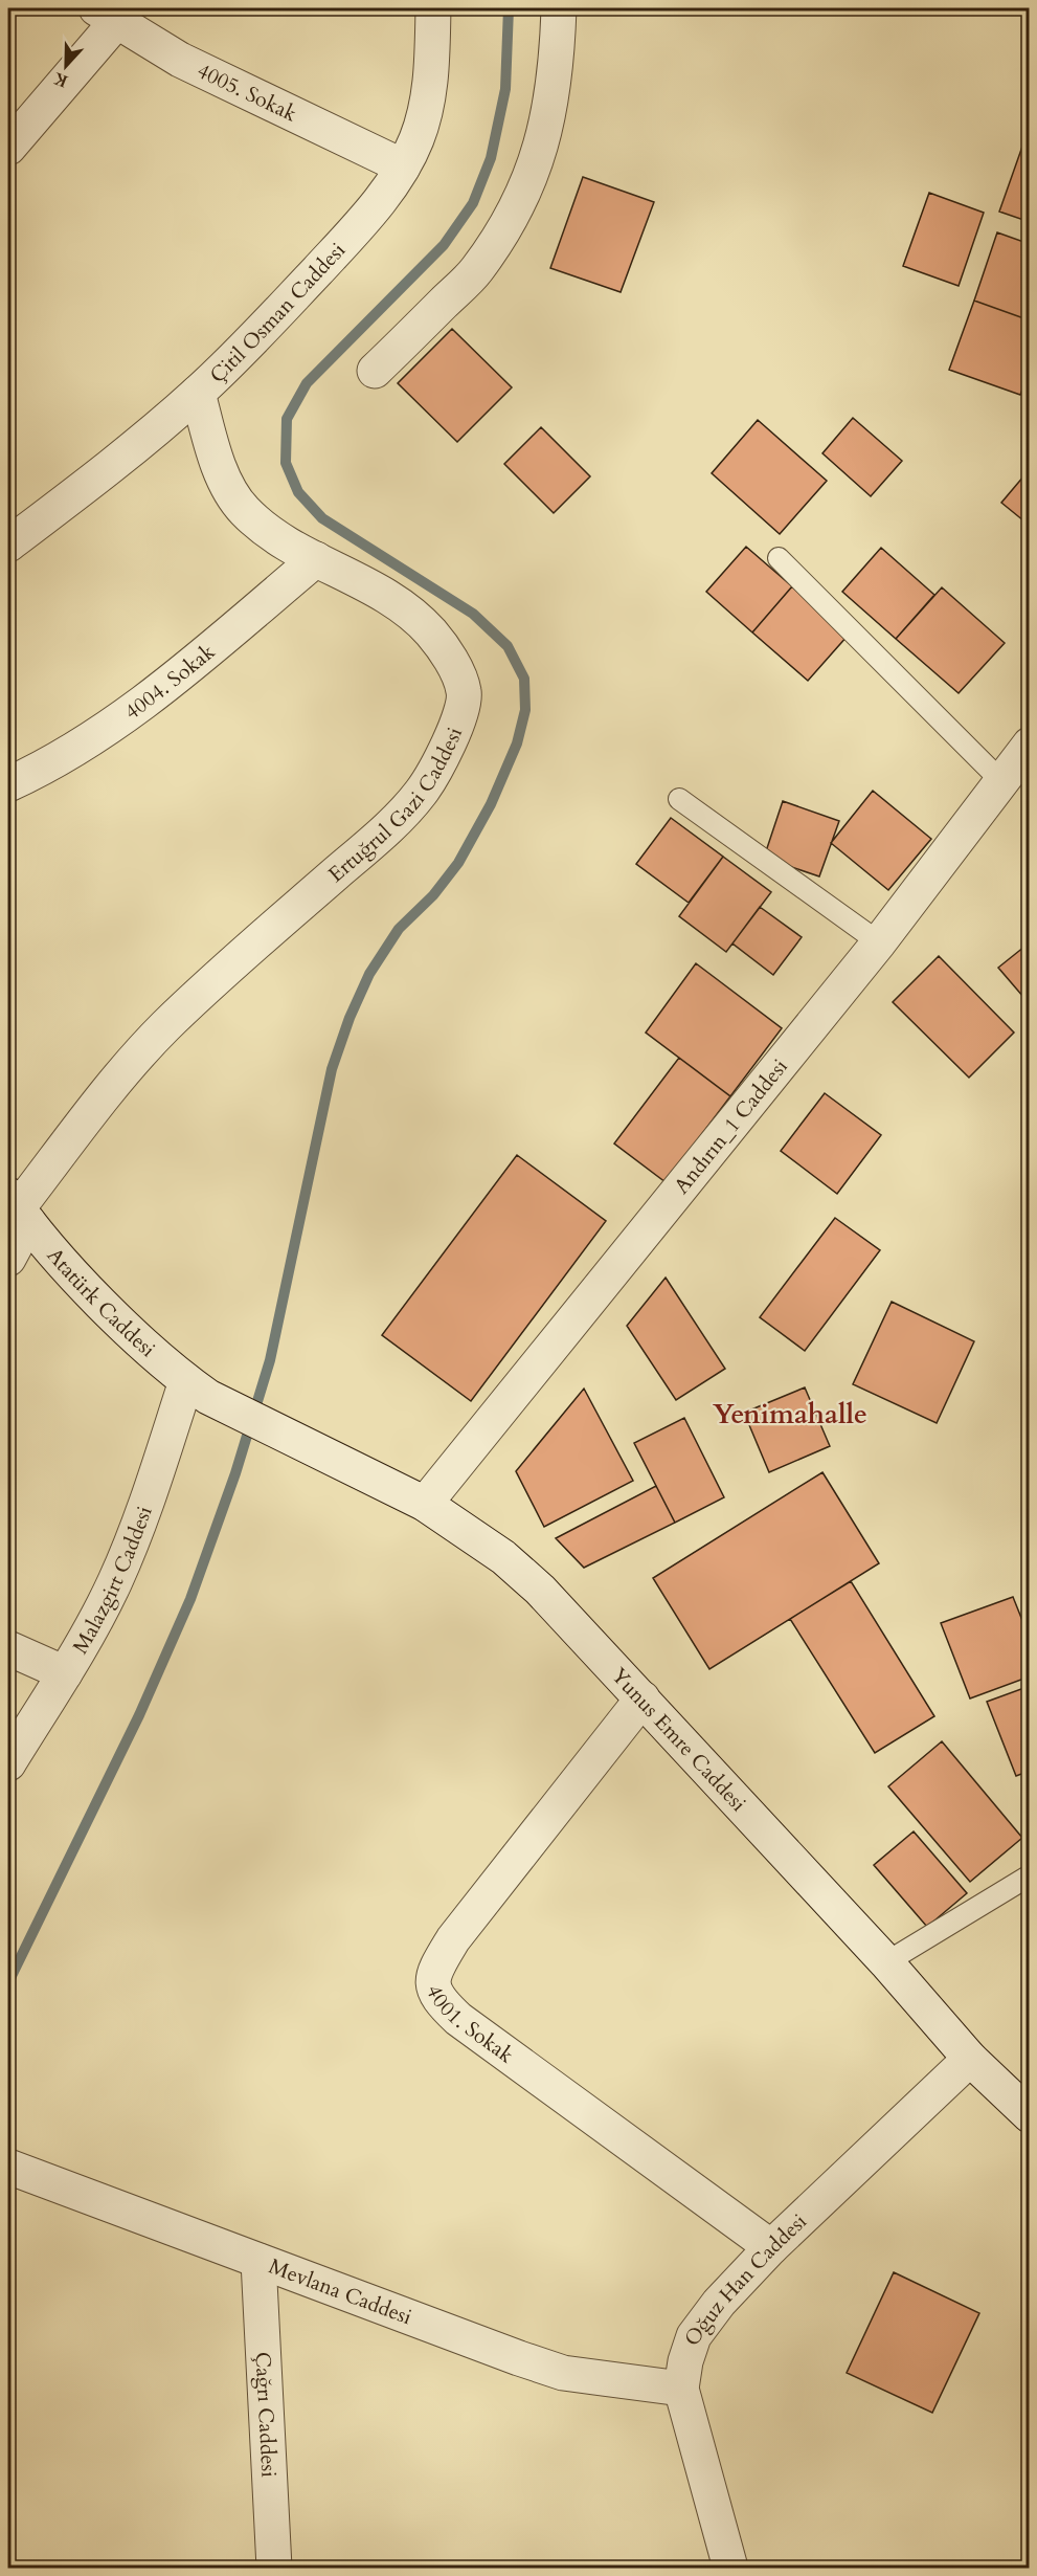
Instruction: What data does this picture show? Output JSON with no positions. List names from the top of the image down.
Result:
{
  "streets": {
    "street": [
      "4005. Sokak",
      "Çitil Osman Caddesi",
      "4004. Sokak",
      "Ertuğrul Gazi Caddesi",
      "Andırın_1 Caddesi",
      "Atatürk Caddesi",
      "Malazgirt Caddesi",
      "Yunus Emre Caddesi",
      "4001. Sokak",
      "Oğuz Han Caddesi",
      "Mevlana Caddesi",
      "Çağrı Caddesi"
    ]
  },
  "crossings": [
    ["4005. Sokak", "Çitil Osman Caddesi"],
    ["Çitil Osman Caddesi", "Ertuğrul Gazi Caddesi"],
    ["4004. Sokak", "Ertuğrul Gazi Caddesi"],
    ["Ertuğrul Gazi Caddesi", "Atatürk Caddesi"],
    ["Andırın_1 Caddesi", "Yunus Emre Caddesi"],
    ["Atatürk Caddesi", "Malazgirt Caddesi"],
    ["Atatürk Caddesi", "Yunus Emre Caddesi"],
    ["Yunus Emre Caddesi", "4001. Sokak"],
    ["Yunus Emre Caddesi", "Oğuz Han Caddesi"],
    ["4001. Sokak", "Oğuz Han Caddesi"],
    ["Oğuz Han Caddesi", "Mevlana Caddesi"],
    ["Mevlana Caddesi", "Çağrı Caddesi"]
  ],
  "districts": ["Yenimahalle"],
  "north": "bottom"
}
